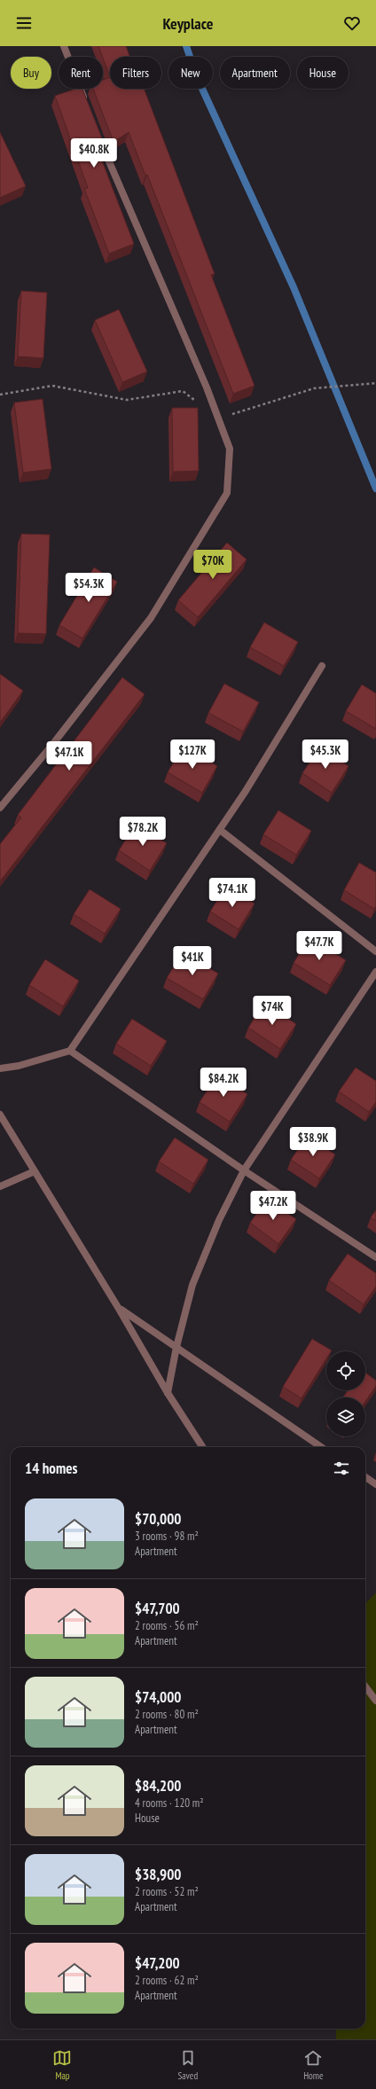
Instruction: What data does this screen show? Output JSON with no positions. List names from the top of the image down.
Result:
{
  "page": {
    "header": "Keyplace",
    "chip": [
      "Buy",
      "Rent",
      "Filters",
      "New",
      "Apartment",
      "House"
    ],
    "price": [
      "$40.8K",
      "$70K",
      "$54.3K",
      "$127K",
      "$45.3K",
      "$47.1K",
      "$78.2K",
      "$74.1K",
      "$47.7K",
      "$41K",
      "$74K",
      "$84.2K",
      "$38.9K",
      "$47.2K"
    ],
    "heading": "14 homes",
    "list": [
      {
        "name": "$70,000",
        "note": "3 rooms · 98 m² · Apartment"
      },
      {
        "name": "$47,700",
        "note": "2 rooms · 56 m² · Apartment"
      },
      {
        "name": "$74,000",
        "note": "2 rooms · 80 m² · Apartment"
      },
      {
        "name": "$84,200",
        "note": "4 rooms · 120 m² · House"
      },
      {
        "name": "$38,900",
        "note": "2 rooms · 52 m² · Apartment"
      },
      {
        "name": "$47,200",
        "note": "2 rooms · 62 m² · Apartment"
      }
    ],
    "tabs": ["Map", "Saved", "Home"]
  }
}
